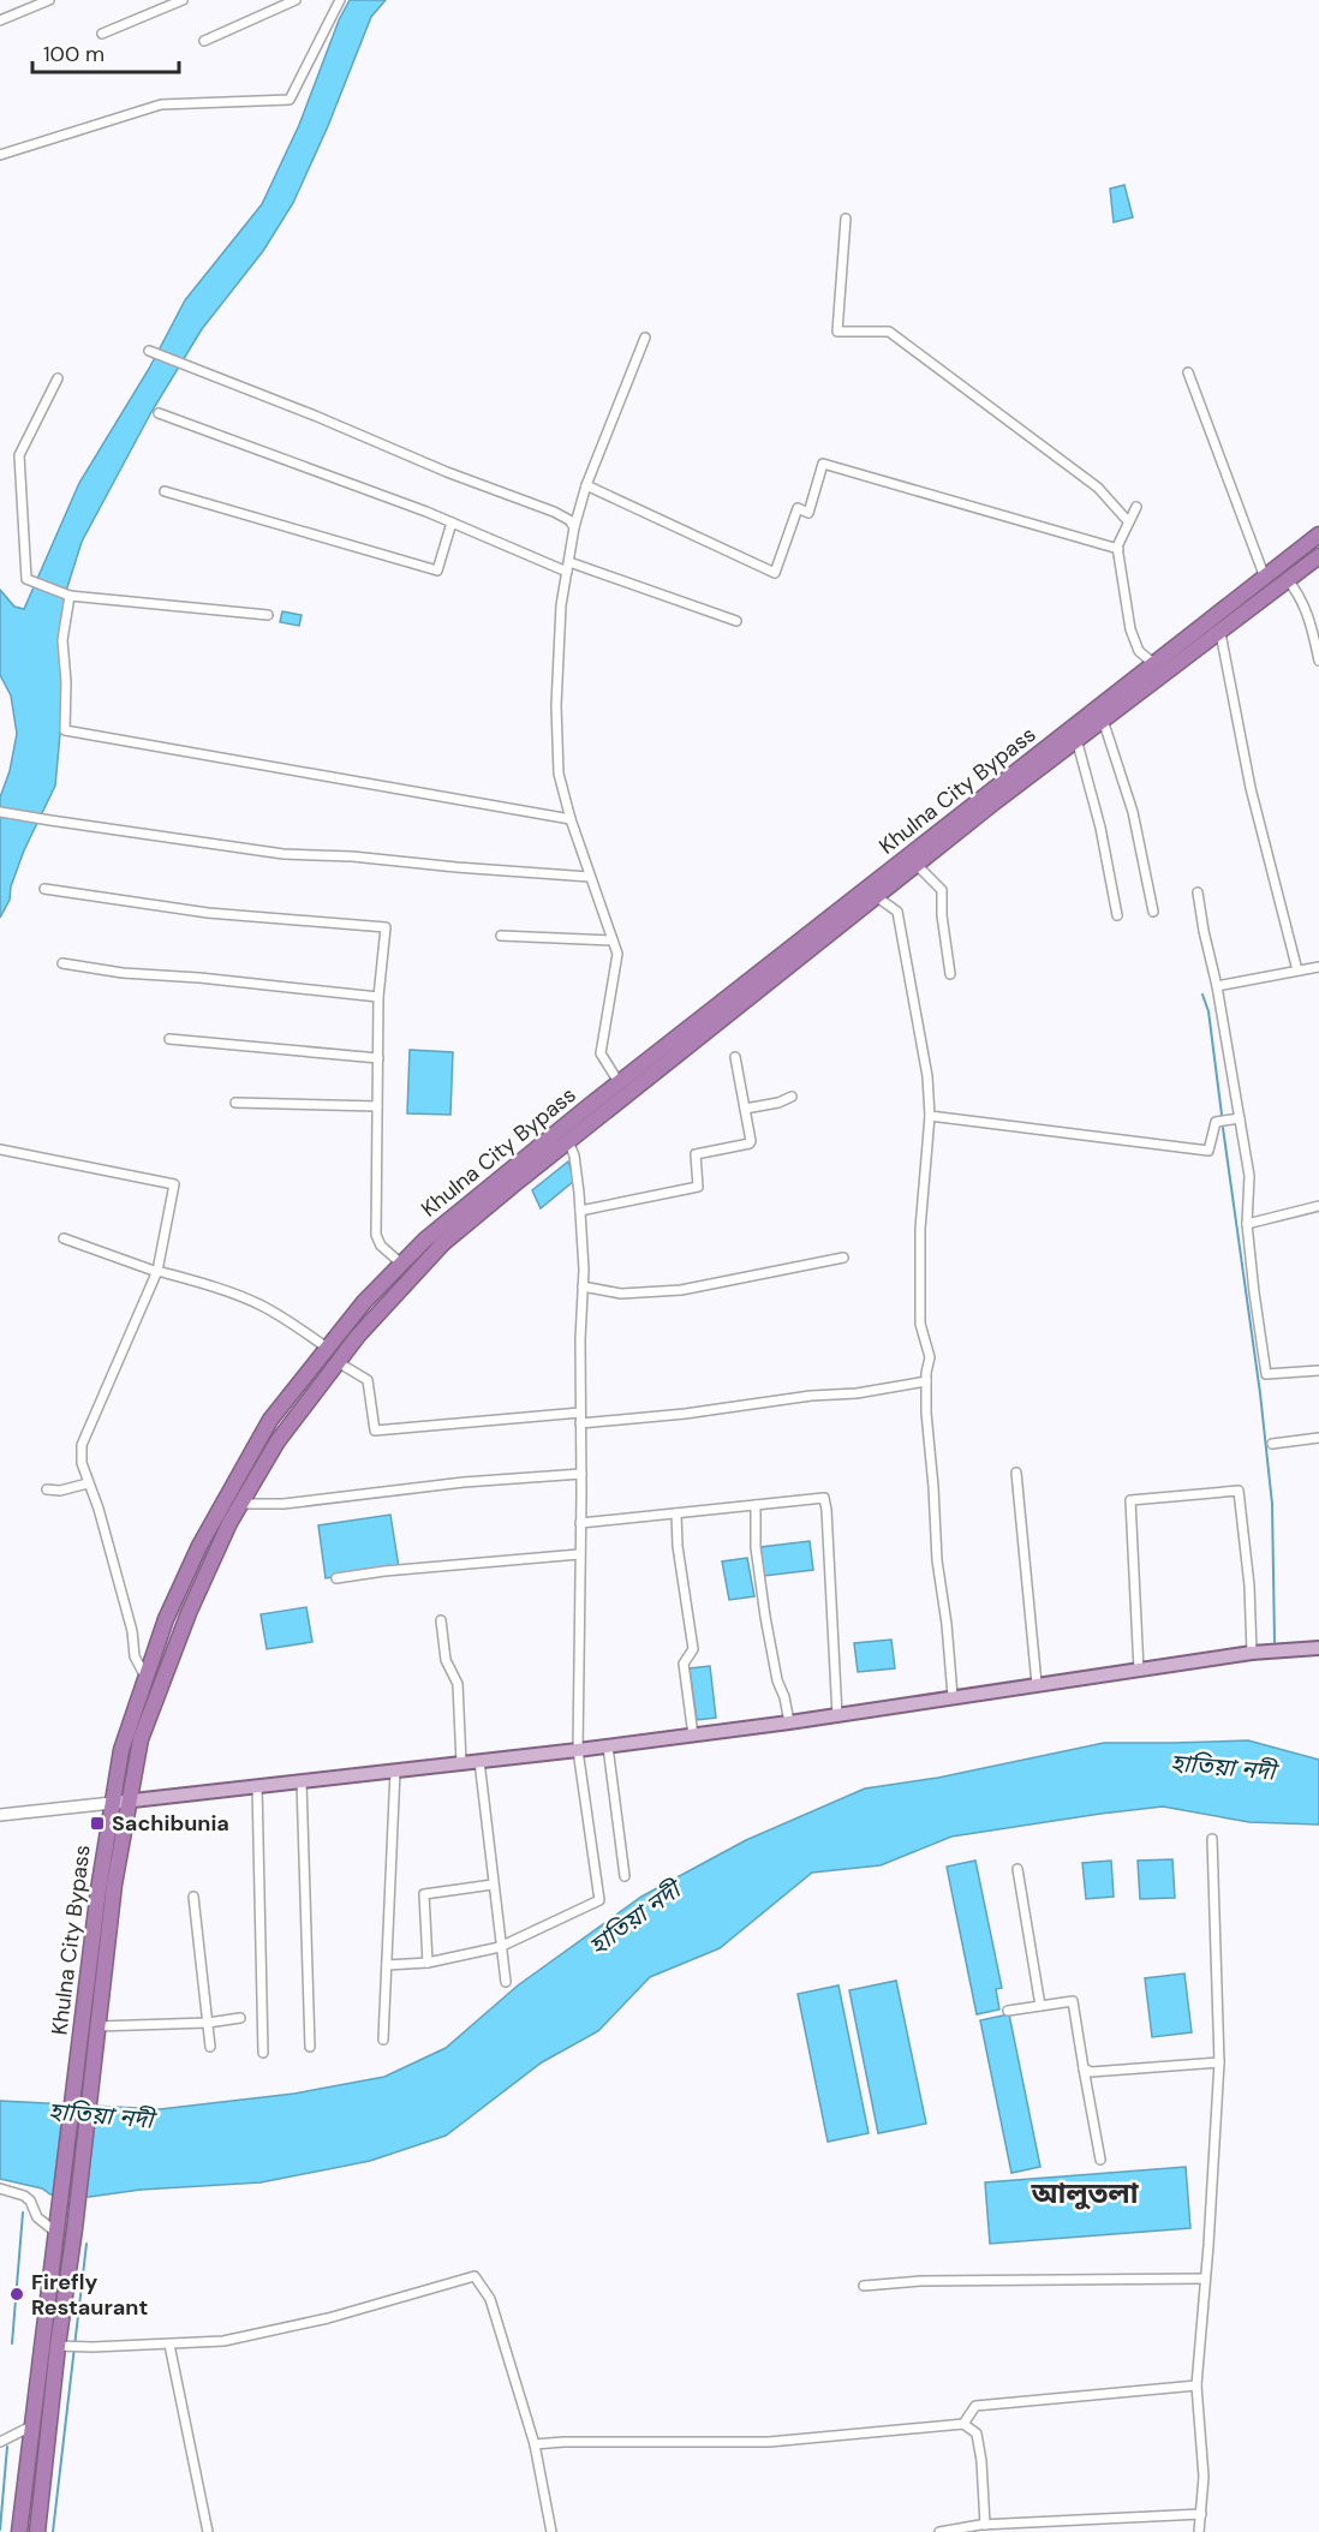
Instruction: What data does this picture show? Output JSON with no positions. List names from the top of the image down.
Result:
{
  "streets": {
    "highway": ["Khulna City Bypass"]
  },
  "districts": ["আলুতলা"],
  "water": ["হাতিয়া নদী"],
  "places": {
    "transit": ["Sachibunia"],
    "other": ["Firefly Restaurant"]
  },
  "scale_bar": "100 m"
}
